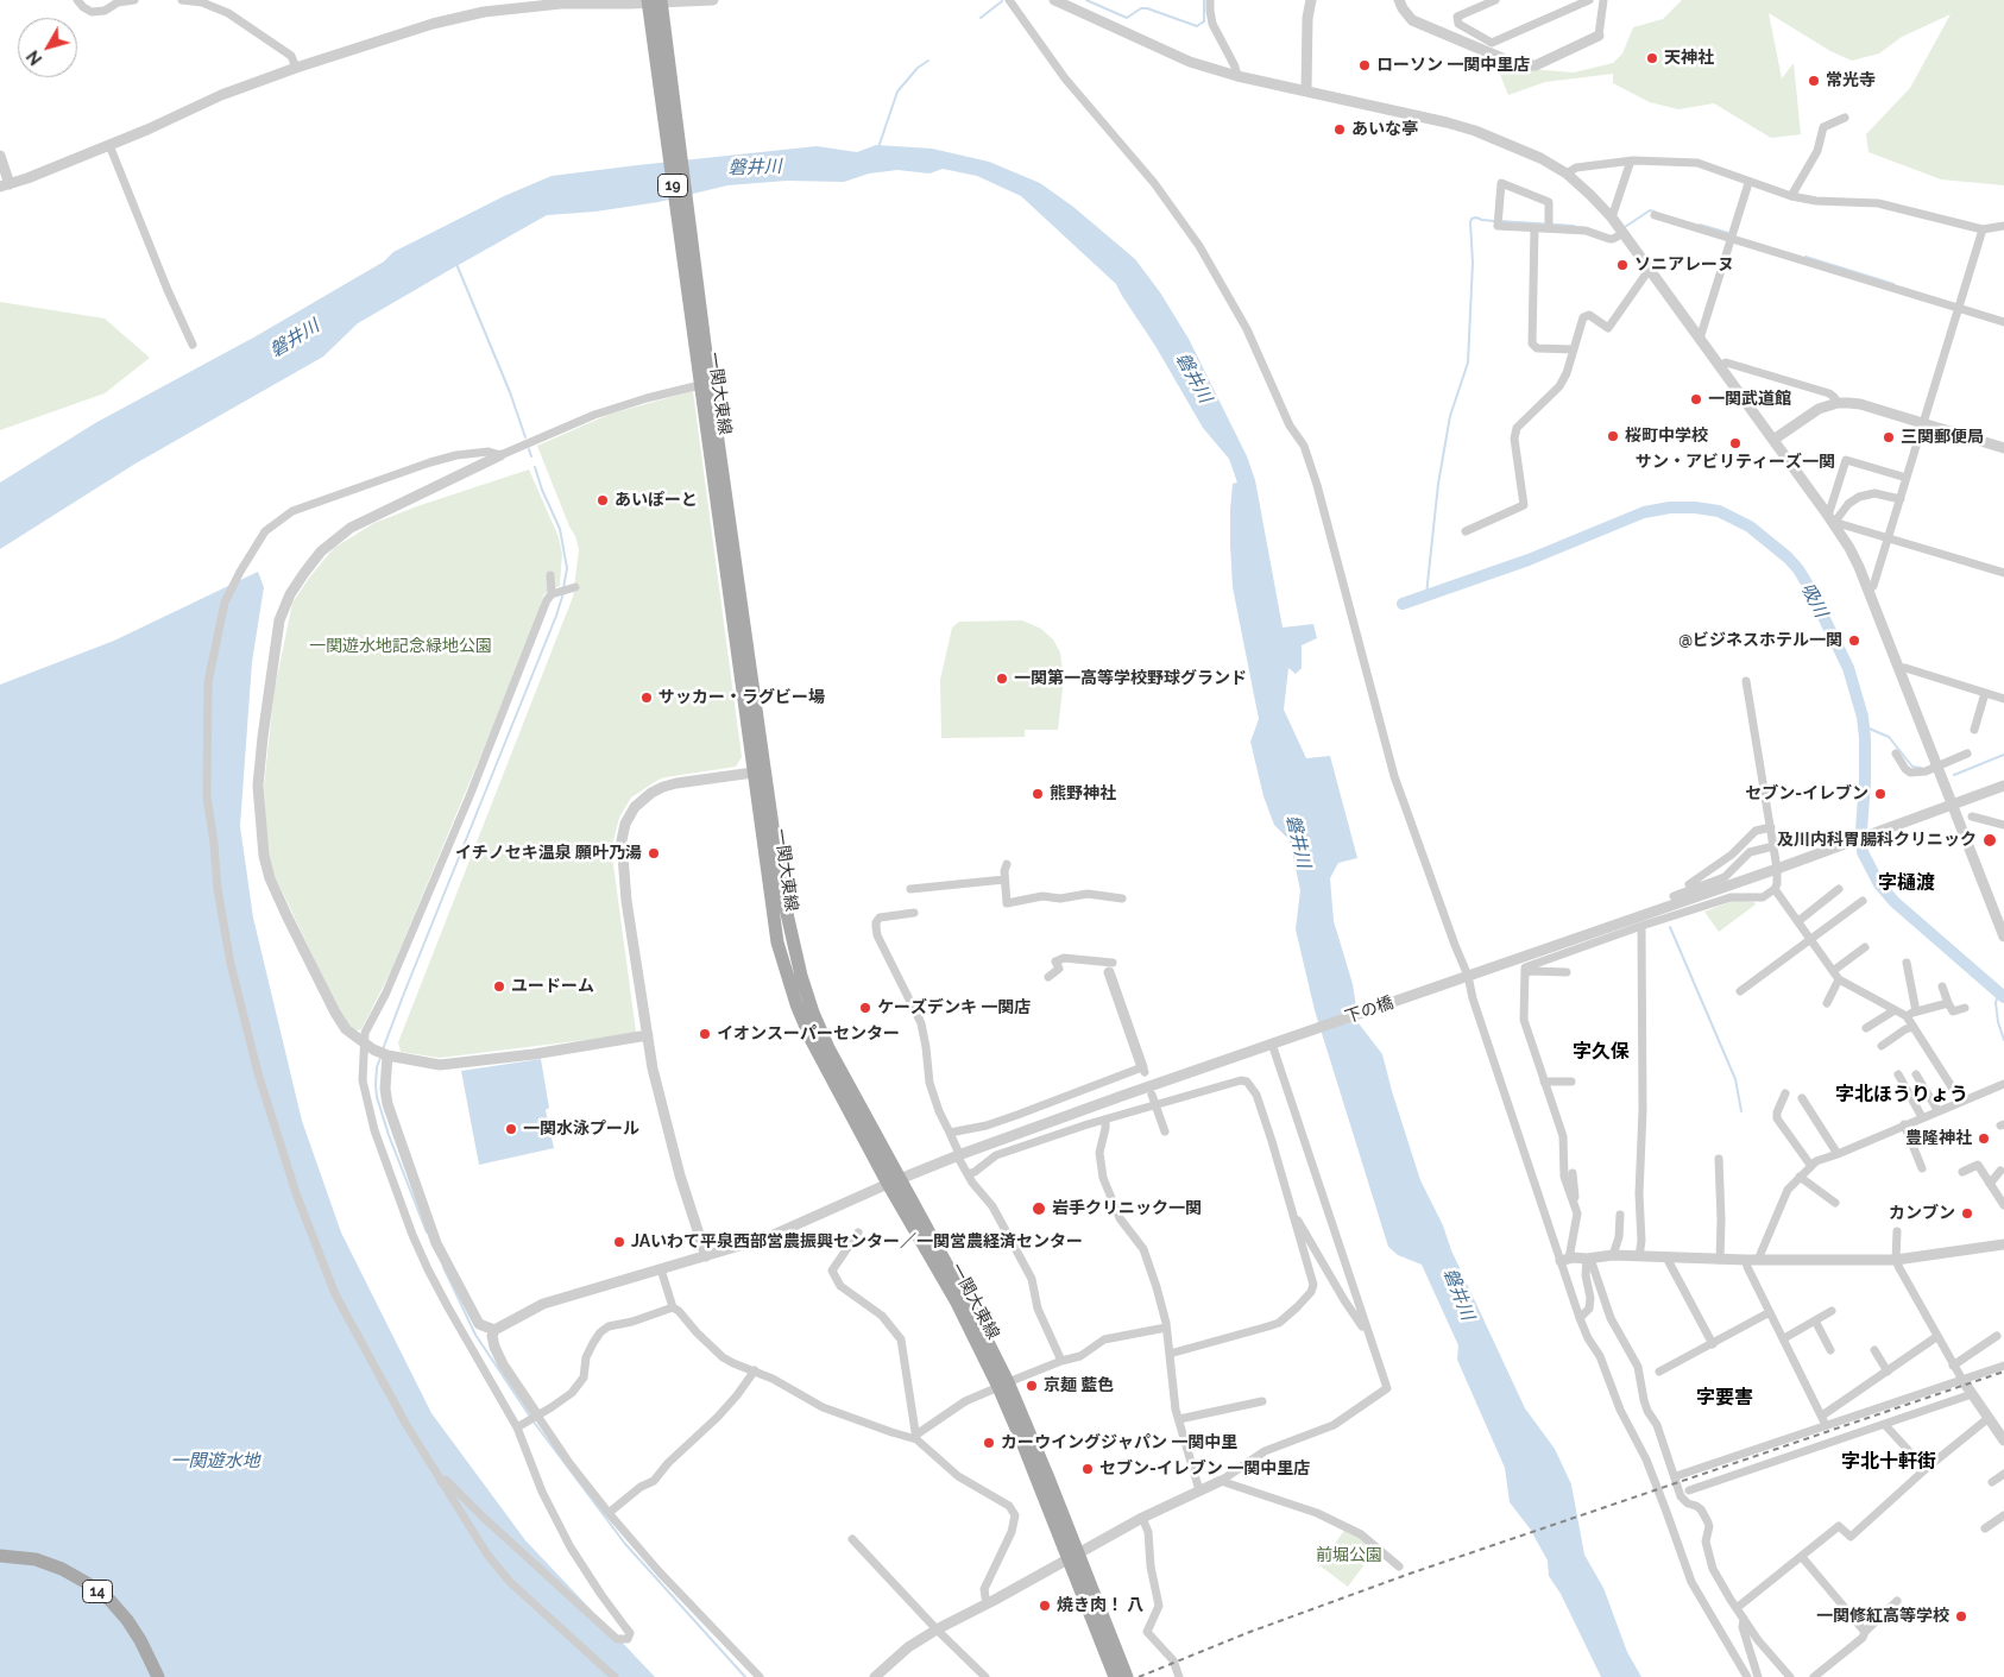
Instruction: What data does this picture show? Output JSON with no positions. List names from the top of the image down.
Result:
{
  "streets": {
    "main road": ["19", "一関大東線", "14"],
    "street": ["下の橋"]
  },
  "crossings": [
    ["一関大東線", "下の橋"]
  ],
  "districts": [
    "字樋渡",
    "字久保",
    "字北ほうりょう",
    "字要害",
    "字北十軒街"
  ],
  "water": ["磐井川", "吸川", "一関遊水地"],
  "parks": ["一関遊水地記念緑地公園", "前堀公園"],
  "places": [
    "天神社",
    "ローソン 一関中里店",
    "常光寺",
    "あいな亭",
    "ソニアレーヌ",
    "一関武道館",
    "桜町中学校",
    "三関郵便局",
    "サン・アビリティーズ一関",
    "あいぽーと",
    "@ビジネスホテル一関",
    "一関第一高等学校野球グランド",
    "サッカー・ラグビー場",
    "熊野神社",
    "セブン-イレブン",
    "及川内科胃腸科クリニック",
    "イチノセキ温泉 願叶乃湯",
    "ユードーム",
    "ケーズデンキ 一関店",
    "イオンスーパーセンター",
    "一関水泳プール",
    "豊隆神社",
    "岩手クリニック一関",
    "カンブン",
    "JAいわて平泉西部営農振興センター／一関営農経済センター",
    "京麺 藍色",
    "カーウイングジャパン 一関中里",
    "セブン-イレブン 一関中里店",
    "焼き肉！ 八",
    "一関修紅高等学校"
  ],
  "north": "bottom left"
}
